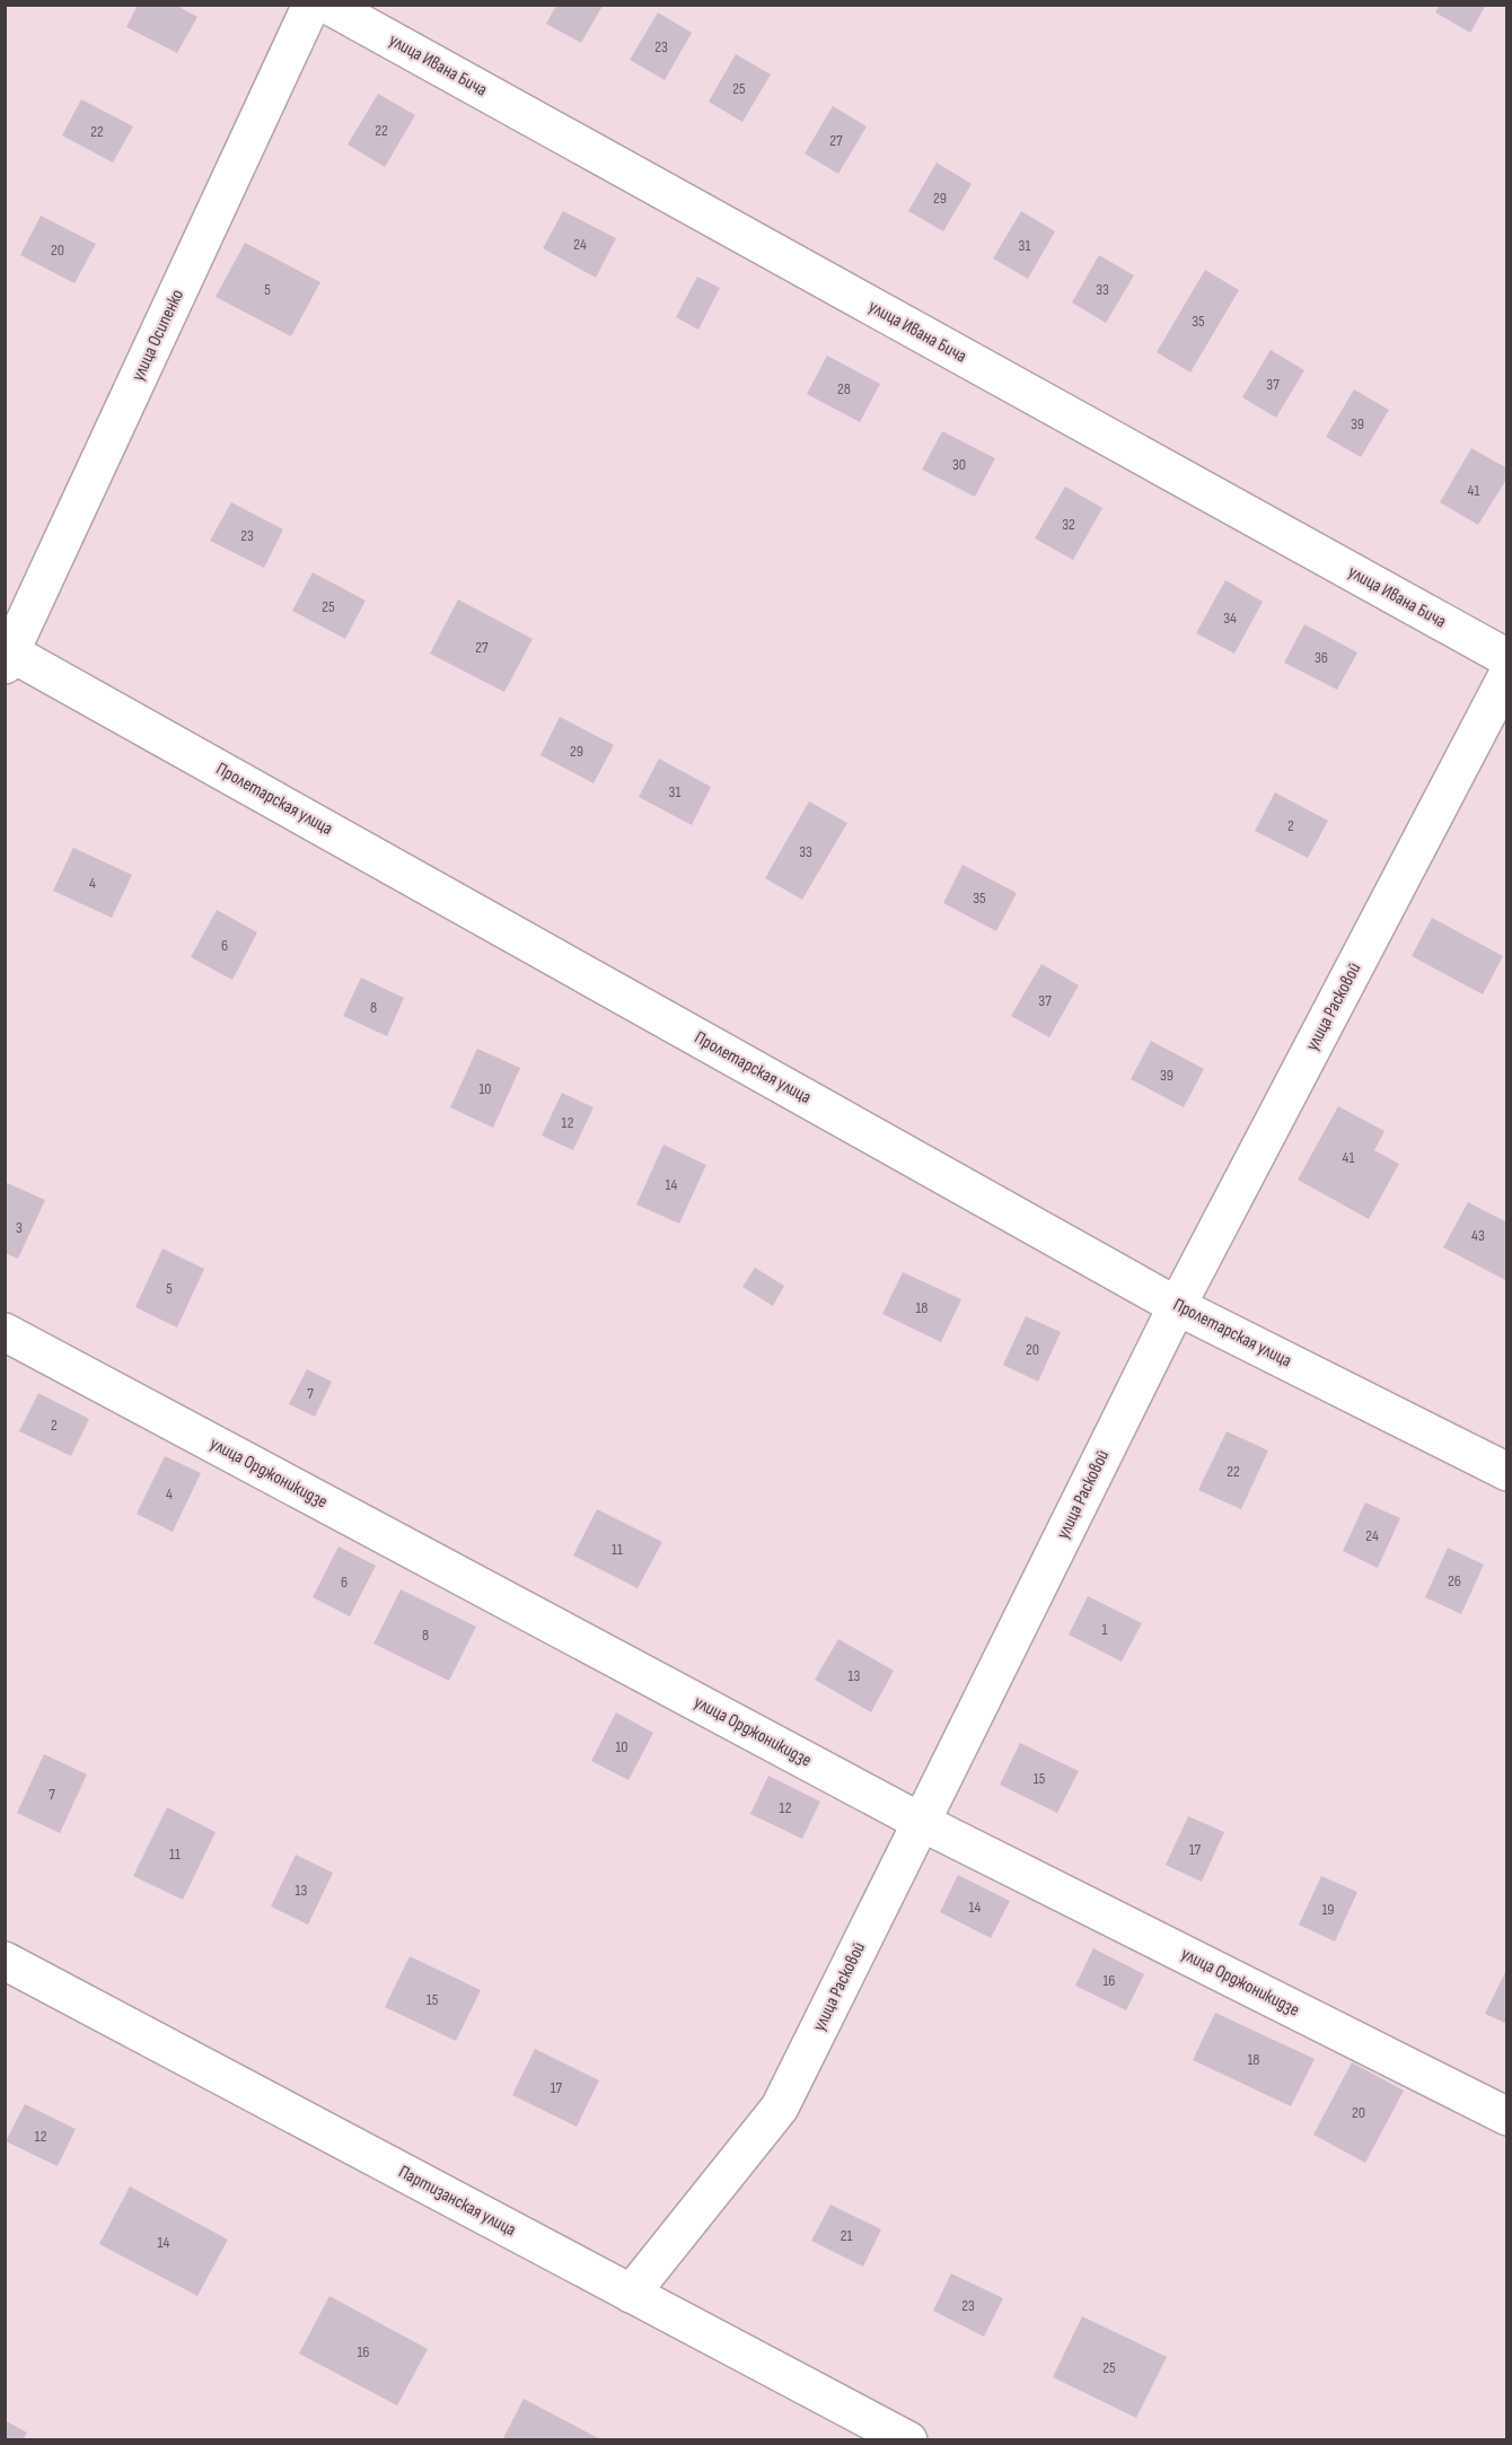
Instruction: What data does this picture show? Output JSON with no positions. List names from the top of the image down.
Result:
{
  "streets": {
    "street": [
      "улица Ивана Бича",
      "улица Осипенко",
      "Пролетарская улица",
      "улица Расковой",
      "улица Орджоникидзе",
      "Партизанская улица"
    ]
  },
  "crossings": [
    ["улица Осипенко", "Пролетарская улица"],
    ["Пролетарская улица", "улица Расковой"],
    ["улица Расковой", "улица Орджоникидзе"],
    ["улица Расковой", "Партизанская улица"]
  ],
  "house_numbers": [
    "23",
    "25",
    "22",
    "22",
    "27",
    "29",
    "24",
    "31",
    "20",
    "5",
    "33",
    "35",
    "37",
    "28",
    "39",
    "30",
    "41",
    "32",
    "23",
    "25",
    "34",
    "27",
    "36",
    "29",
    "31",
    "2",
    "33",
    "4",
    "35",
    "6",
    "37",
    "8",
    "39",
    "10",
    "12",
    "41",
    "14",
    "3",
    "43",
    "5",
    "18",
    "20",
    "7",
    "2",
    "22",
    "4",
    "24",
    "11",
    "26",
    "6",
    "1",
    "8",
    "13",
    "10",
    "15",
    "7",
    "12",
    "17",
    "11",
    "13",
    "14",
    "19",
    "16",
    "15",
    "18",
    "17",
    "20",
    "12",
    "21",
    "14",
    "23",
    "16",
    "25"
  ]
}
